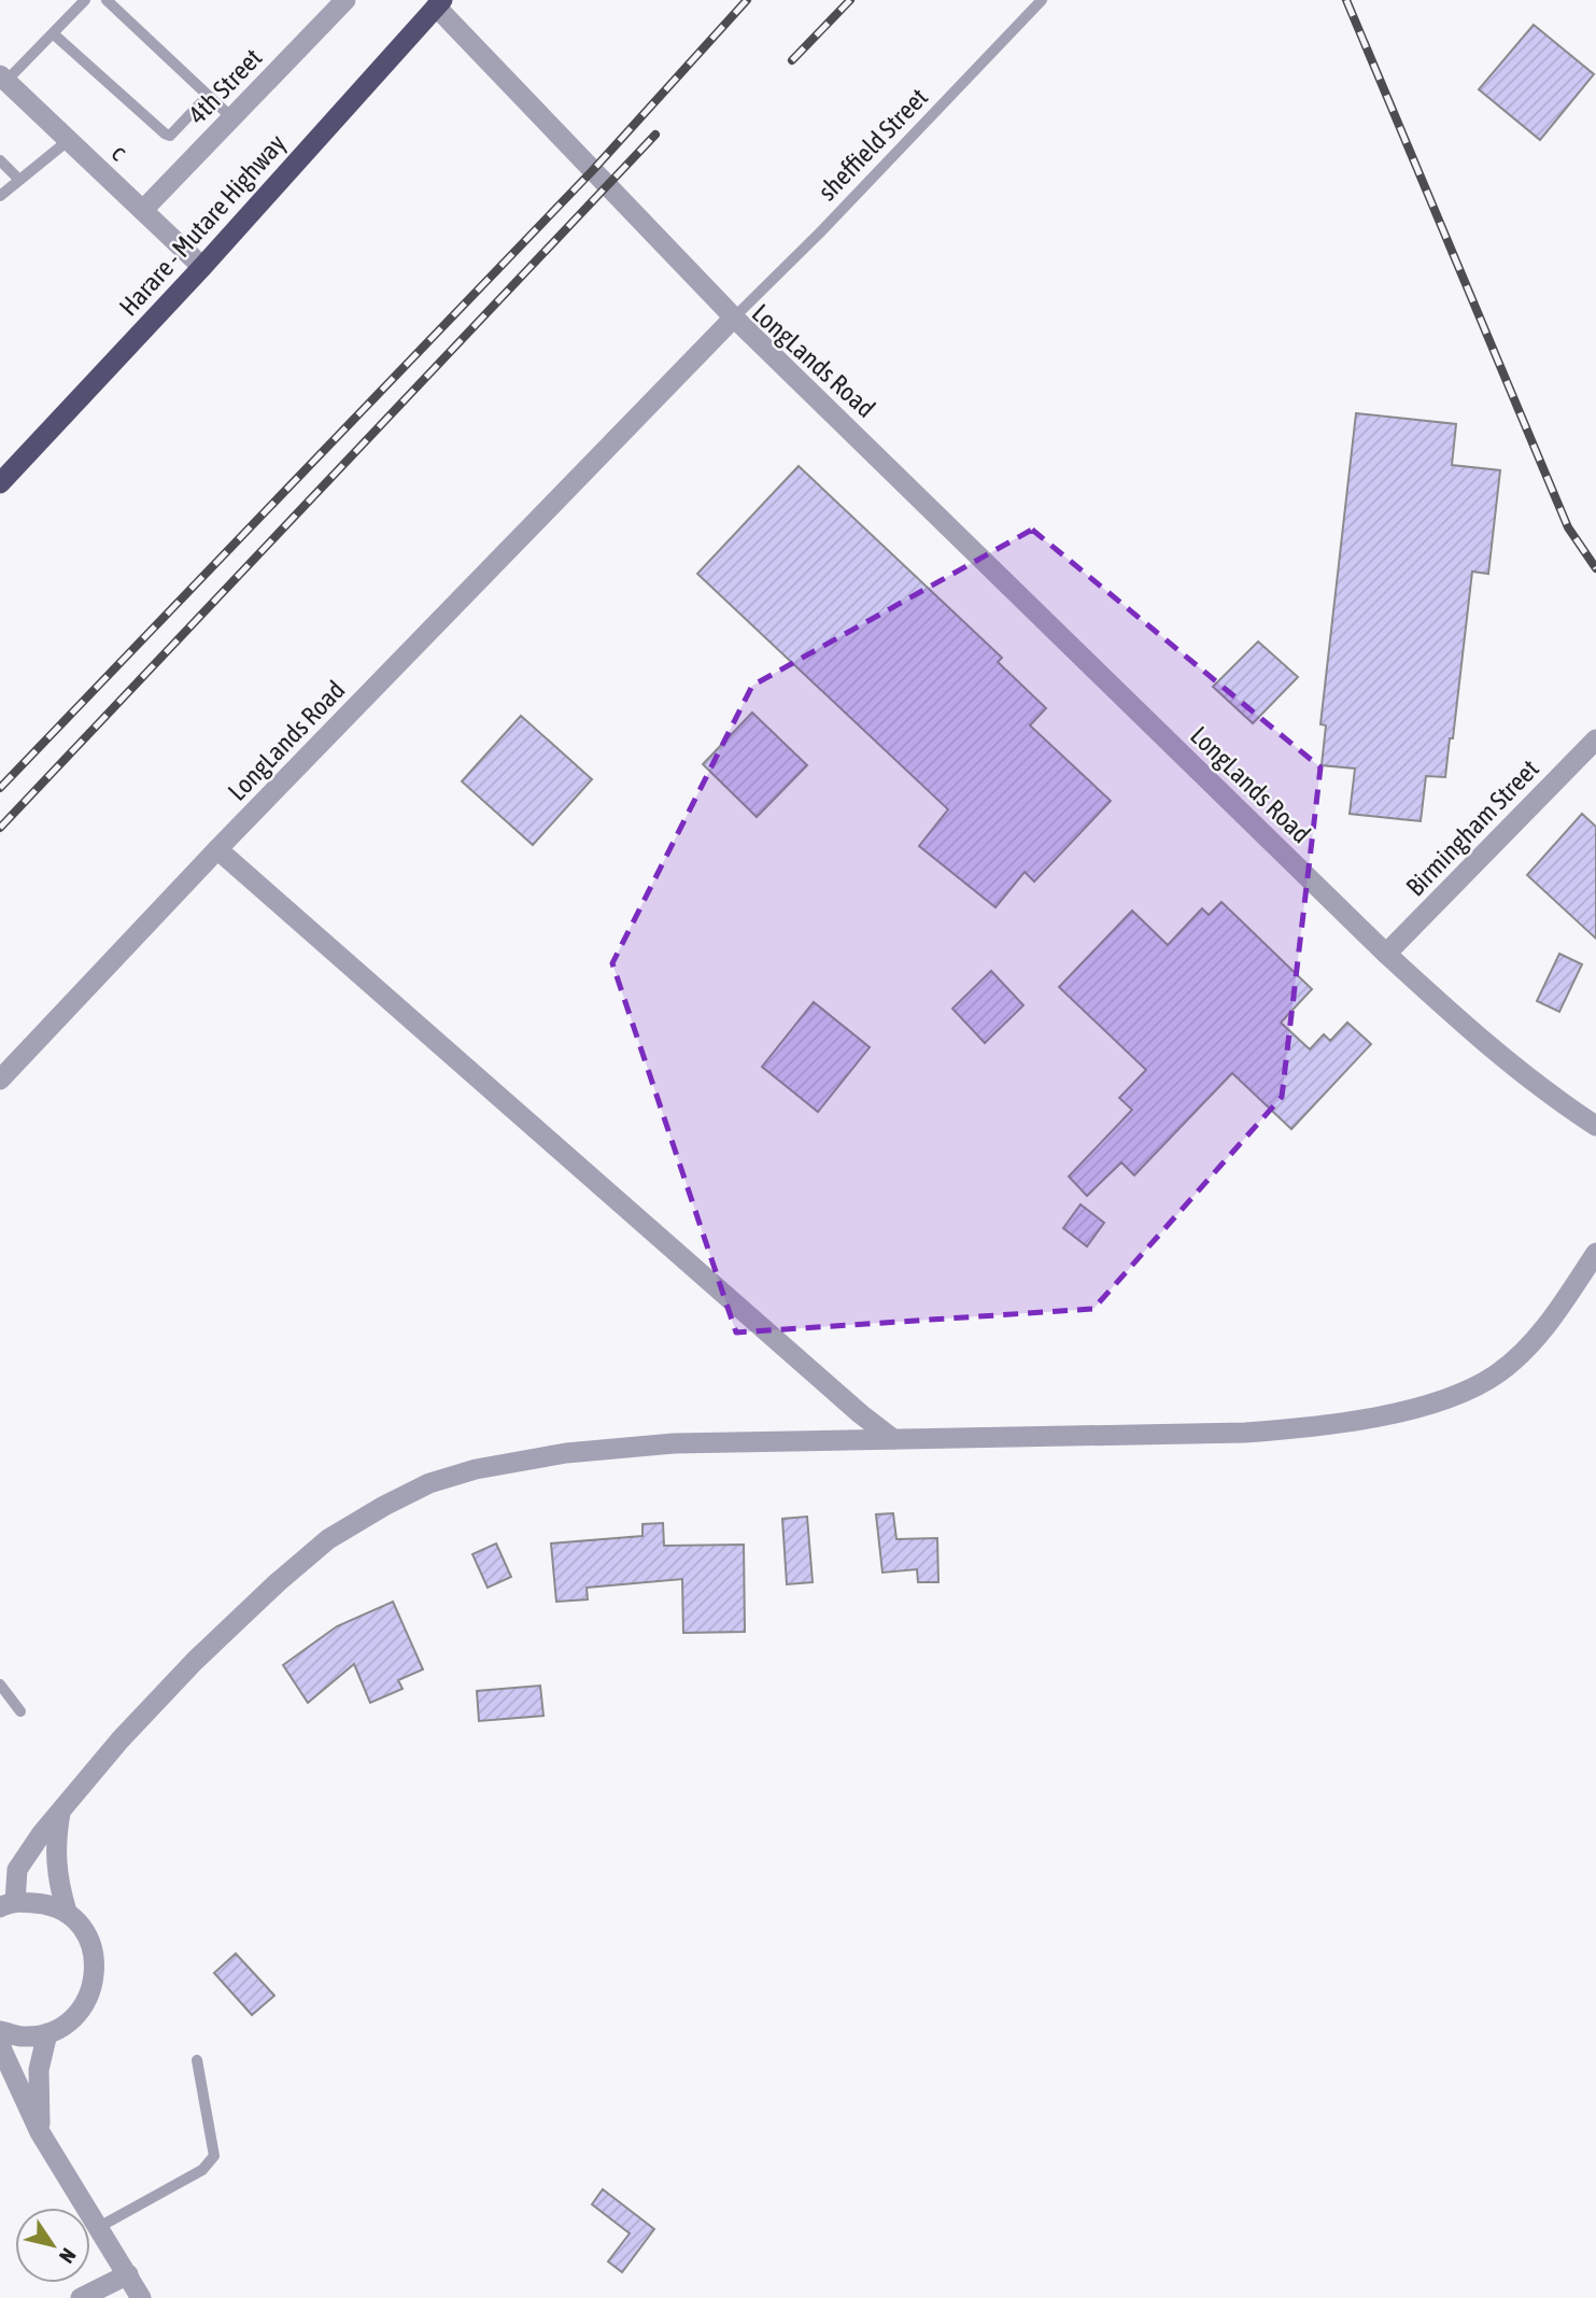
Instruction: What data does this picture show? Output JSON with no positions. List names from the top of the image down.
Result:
{
  "streets": {
    "highway": ["Harare - Mutare Highway"],
    "street": [
      "4th Street",
      "c",
      "LongLands Road",
      "Birmingham Street"
    ],
    "lane": ["sheffield Street"]
  },
  "crossings": [
    ["4th Street", "c"],
    ["sheffield Street", "LongLands Road"],
    ["c", "Harare - Mutare Highway"],
    ["LongLands Road", "Birmingham Street"]
  ],
  "north": "bottom right"
}
